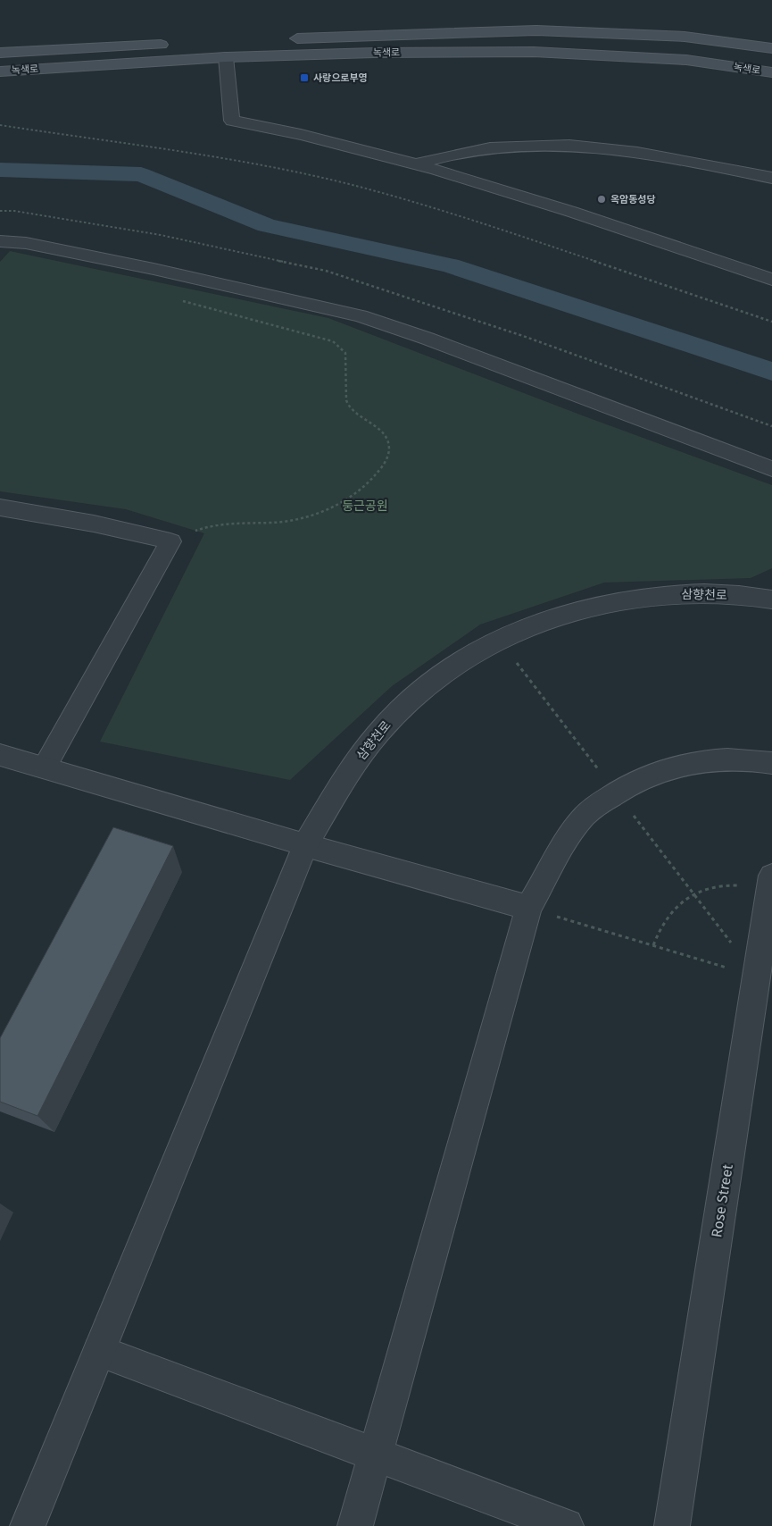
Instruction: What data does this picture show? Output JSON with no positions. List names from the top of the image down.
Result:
{
  "streets": {
    "main road": ["녹색로"],
    "street": ["삼향천로", "Rose Street"]
  },
  "parks": ["둥근공원"],
  "places": {
    "transit": ["사랑으로부영"],
    "other": ["옥암동성당"]
  }
}
